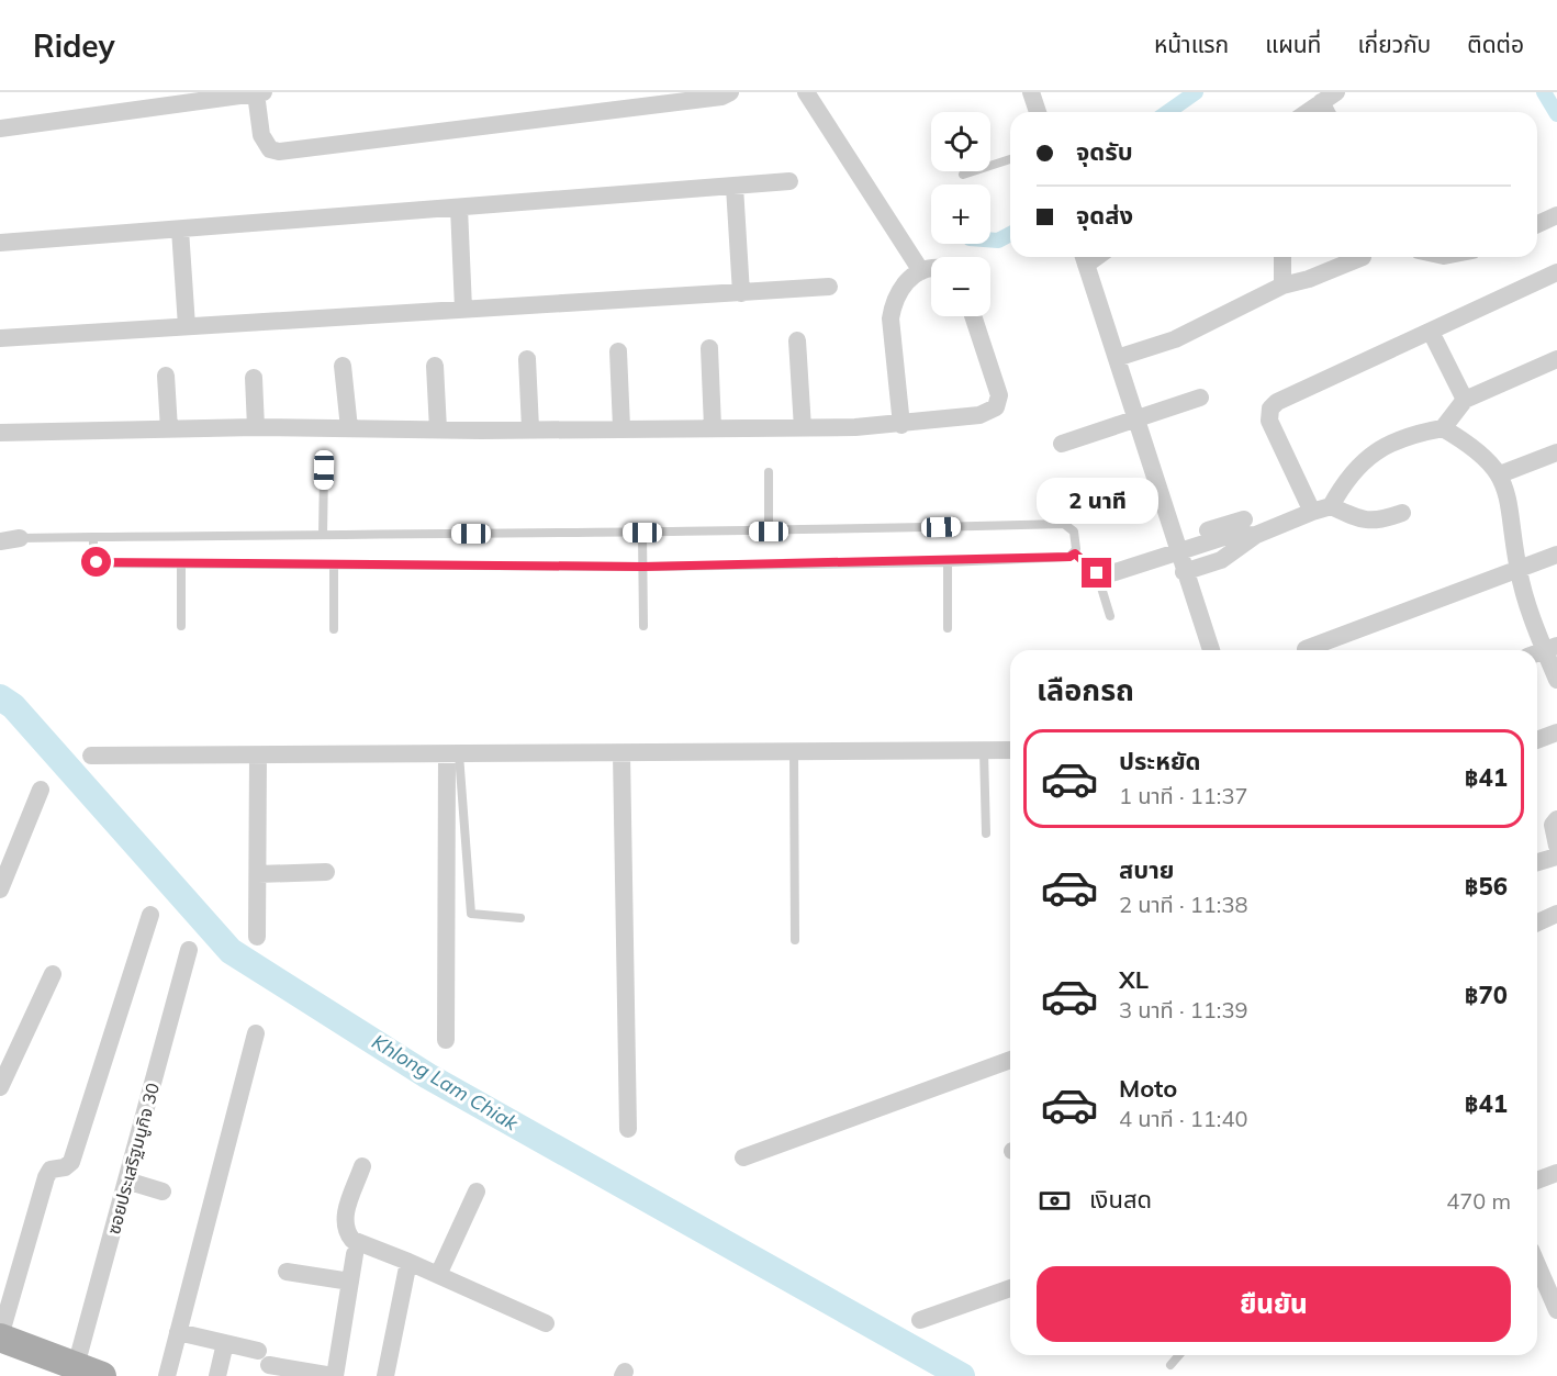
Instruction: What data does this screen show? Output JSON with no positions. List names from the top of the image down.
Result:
{
  "streets": {
    "street": ["ซอยประเสริฐมนูกิจ 30"]
  },
  "water": ["Khlong Lam Chiak"],
  "page": {
    "header": "Ridey",
    "nav": [
      "หน้าแรก",
      "แผนที่",
      "เกี่ยวกับ",
      "ติดต่อ"
    ],
    "map_buttons": ["+", "−"],
    "banner": ["จุดรับ", "จุดส่ง"],
    "bubble": "2 นาที",
    "heading": "เลือกรถ",
    "list": [
      {
        "name": "ประหยัด",
        "note": "1 นาที · 11:37",
        "value": "฿41"
      },
      {
        "name": "สบาย",
        "note": "2 นาที · 11:38",
        "value": "฿56"
      },
      {
        "name": "XL",
        "note": "3 นาที · 11:39",
        "value": "฿70"
      },
      {
        "name": "Moto",
        "note": "4 นาที · 11:40",
        "value": "฿41"
      }
    ],
    "pay": ["เงินสด", "470 m"],
    "buttons": "ยืนยัน"
  }
}
